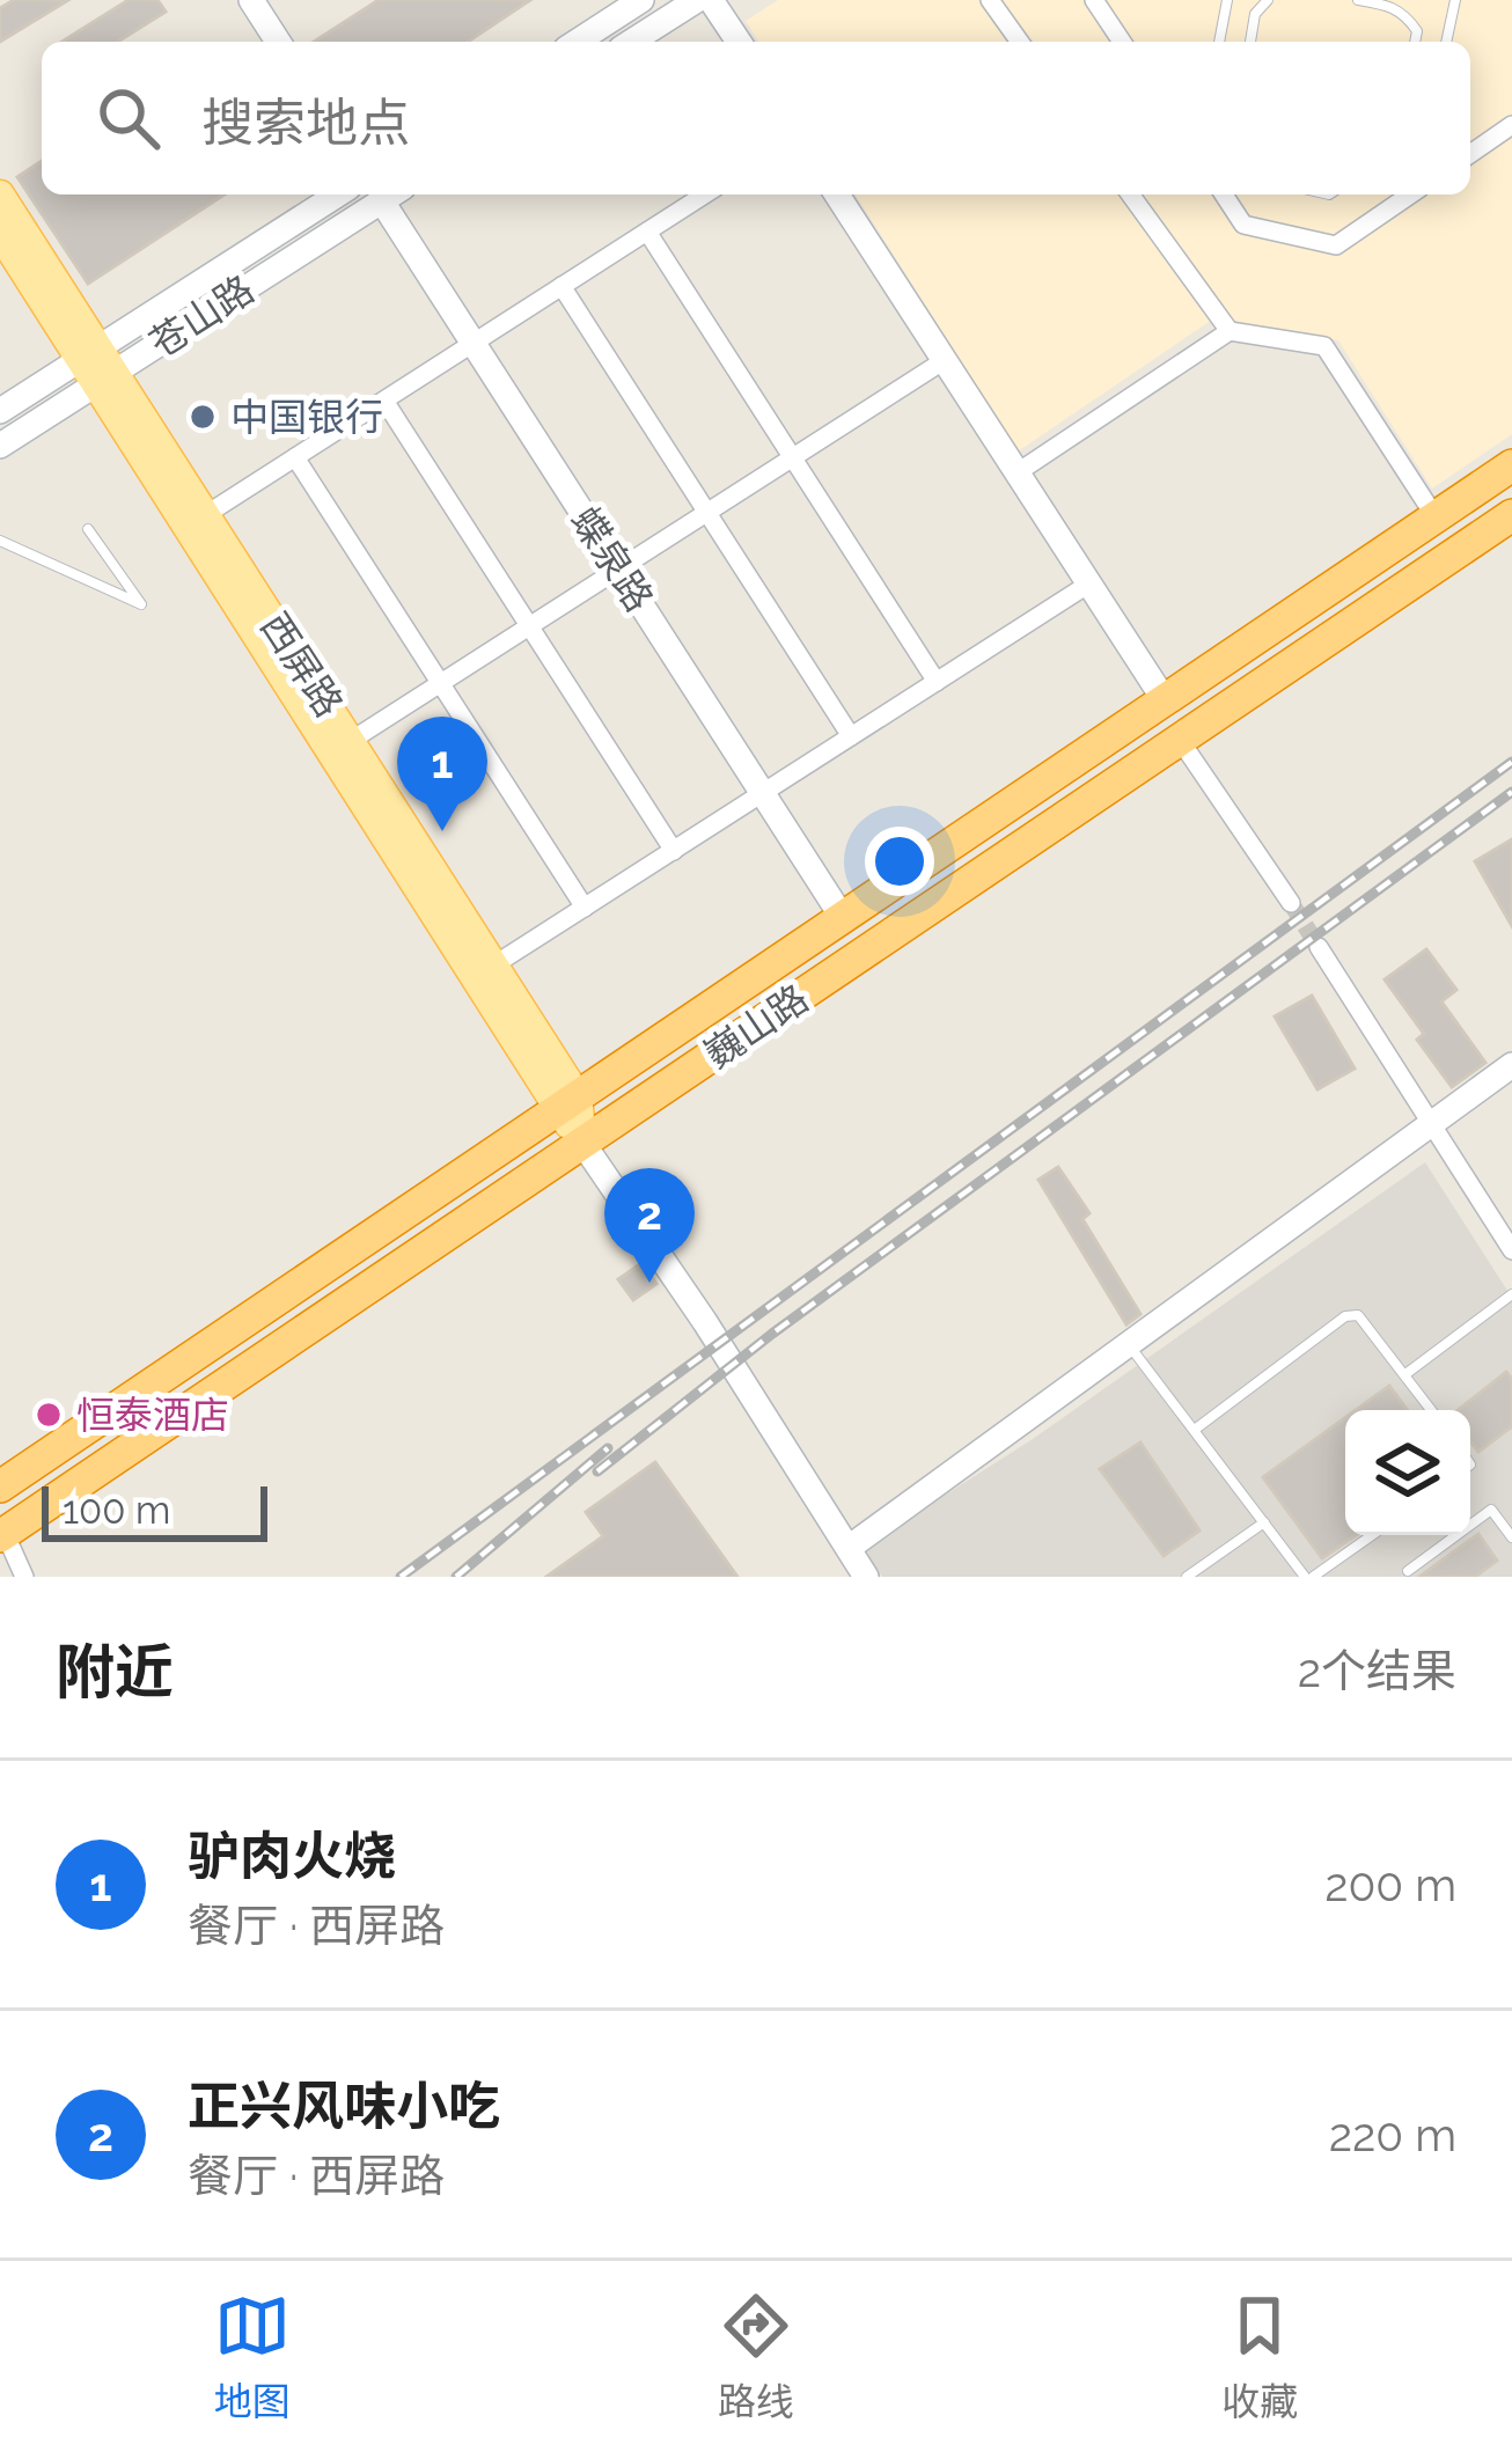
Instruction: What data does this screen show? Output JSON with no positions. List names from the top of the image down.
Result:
{
  "streets": {
    "highway": ["巍山路"],
    "main road": ["西屏路"],
    "street": ["苍山路", "蝶泉路"]
  },
  "crossings": [
    ["苍山路", "蝶泉路"],
    ["苍山路", "西屏路"],
    ["蝶泉路", "巍山路"],
    ["西屏路", "巍山路"]
  ],
  "places": ["中国银行", "恒泰酒店"],
  "scale_bar": "100 m",
  "page": {
    "search": "搜索地点",
    "pins": ["1", "2"],
    "scale": "100 m",
    "heading": ["附近", "2个结果"],
    "list": [
      {
        "mark": "1",
        "name": "驴肉火烧",
        "note": "餐厅 · 西屏路",
        "value": "200 m"
      },
      {
        "mark": "2",
        "name": "正兴风味小吃",
        "note": "餐厅 · 西屏路",
        "value": "220 m"
      }
    ],
    "nav": ["地图", "路线", "收藏"]
  }
}
